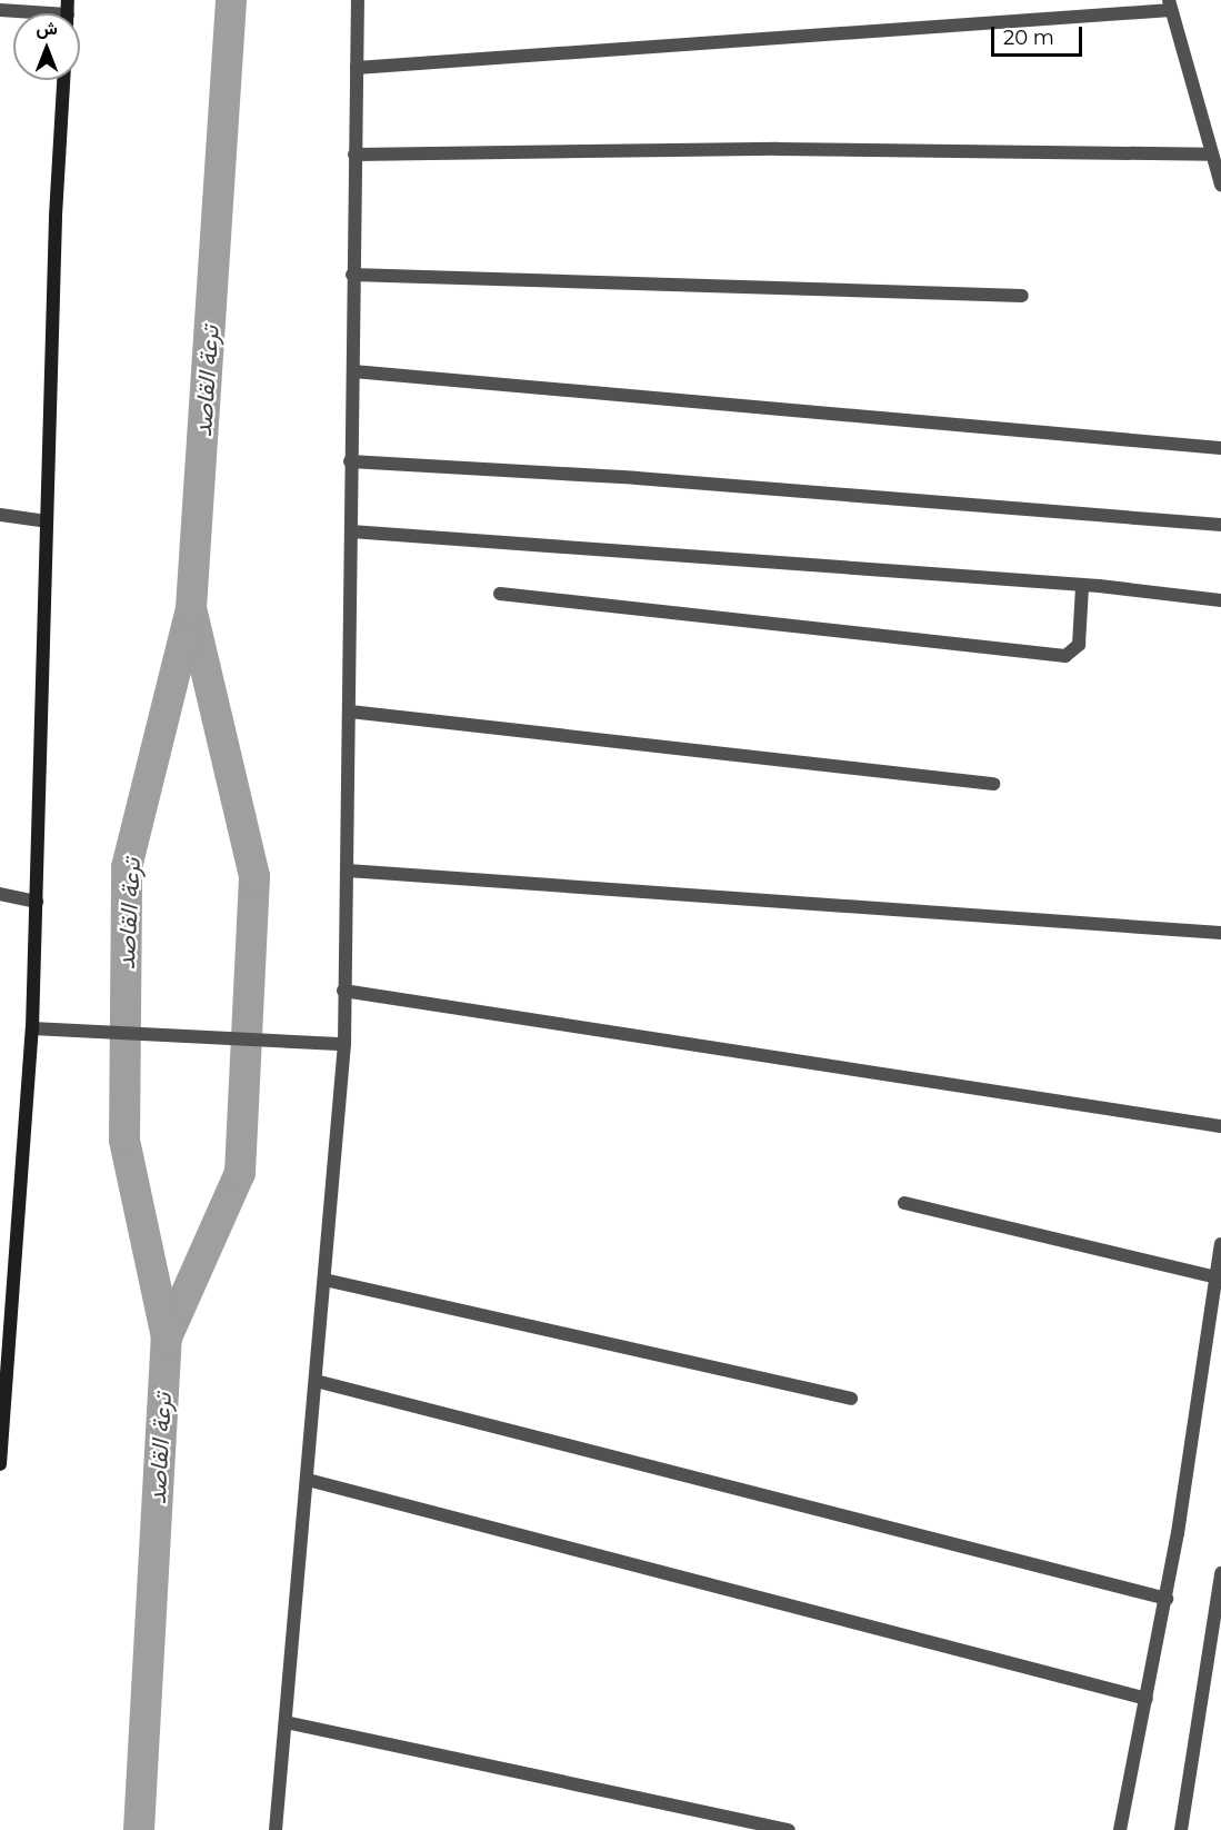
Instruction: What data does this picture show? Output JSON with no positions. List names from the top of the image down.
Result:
{
  "water": ["ترعة القاصد"],
  "scale_bar": "20 m",
  "north": "top"
}
